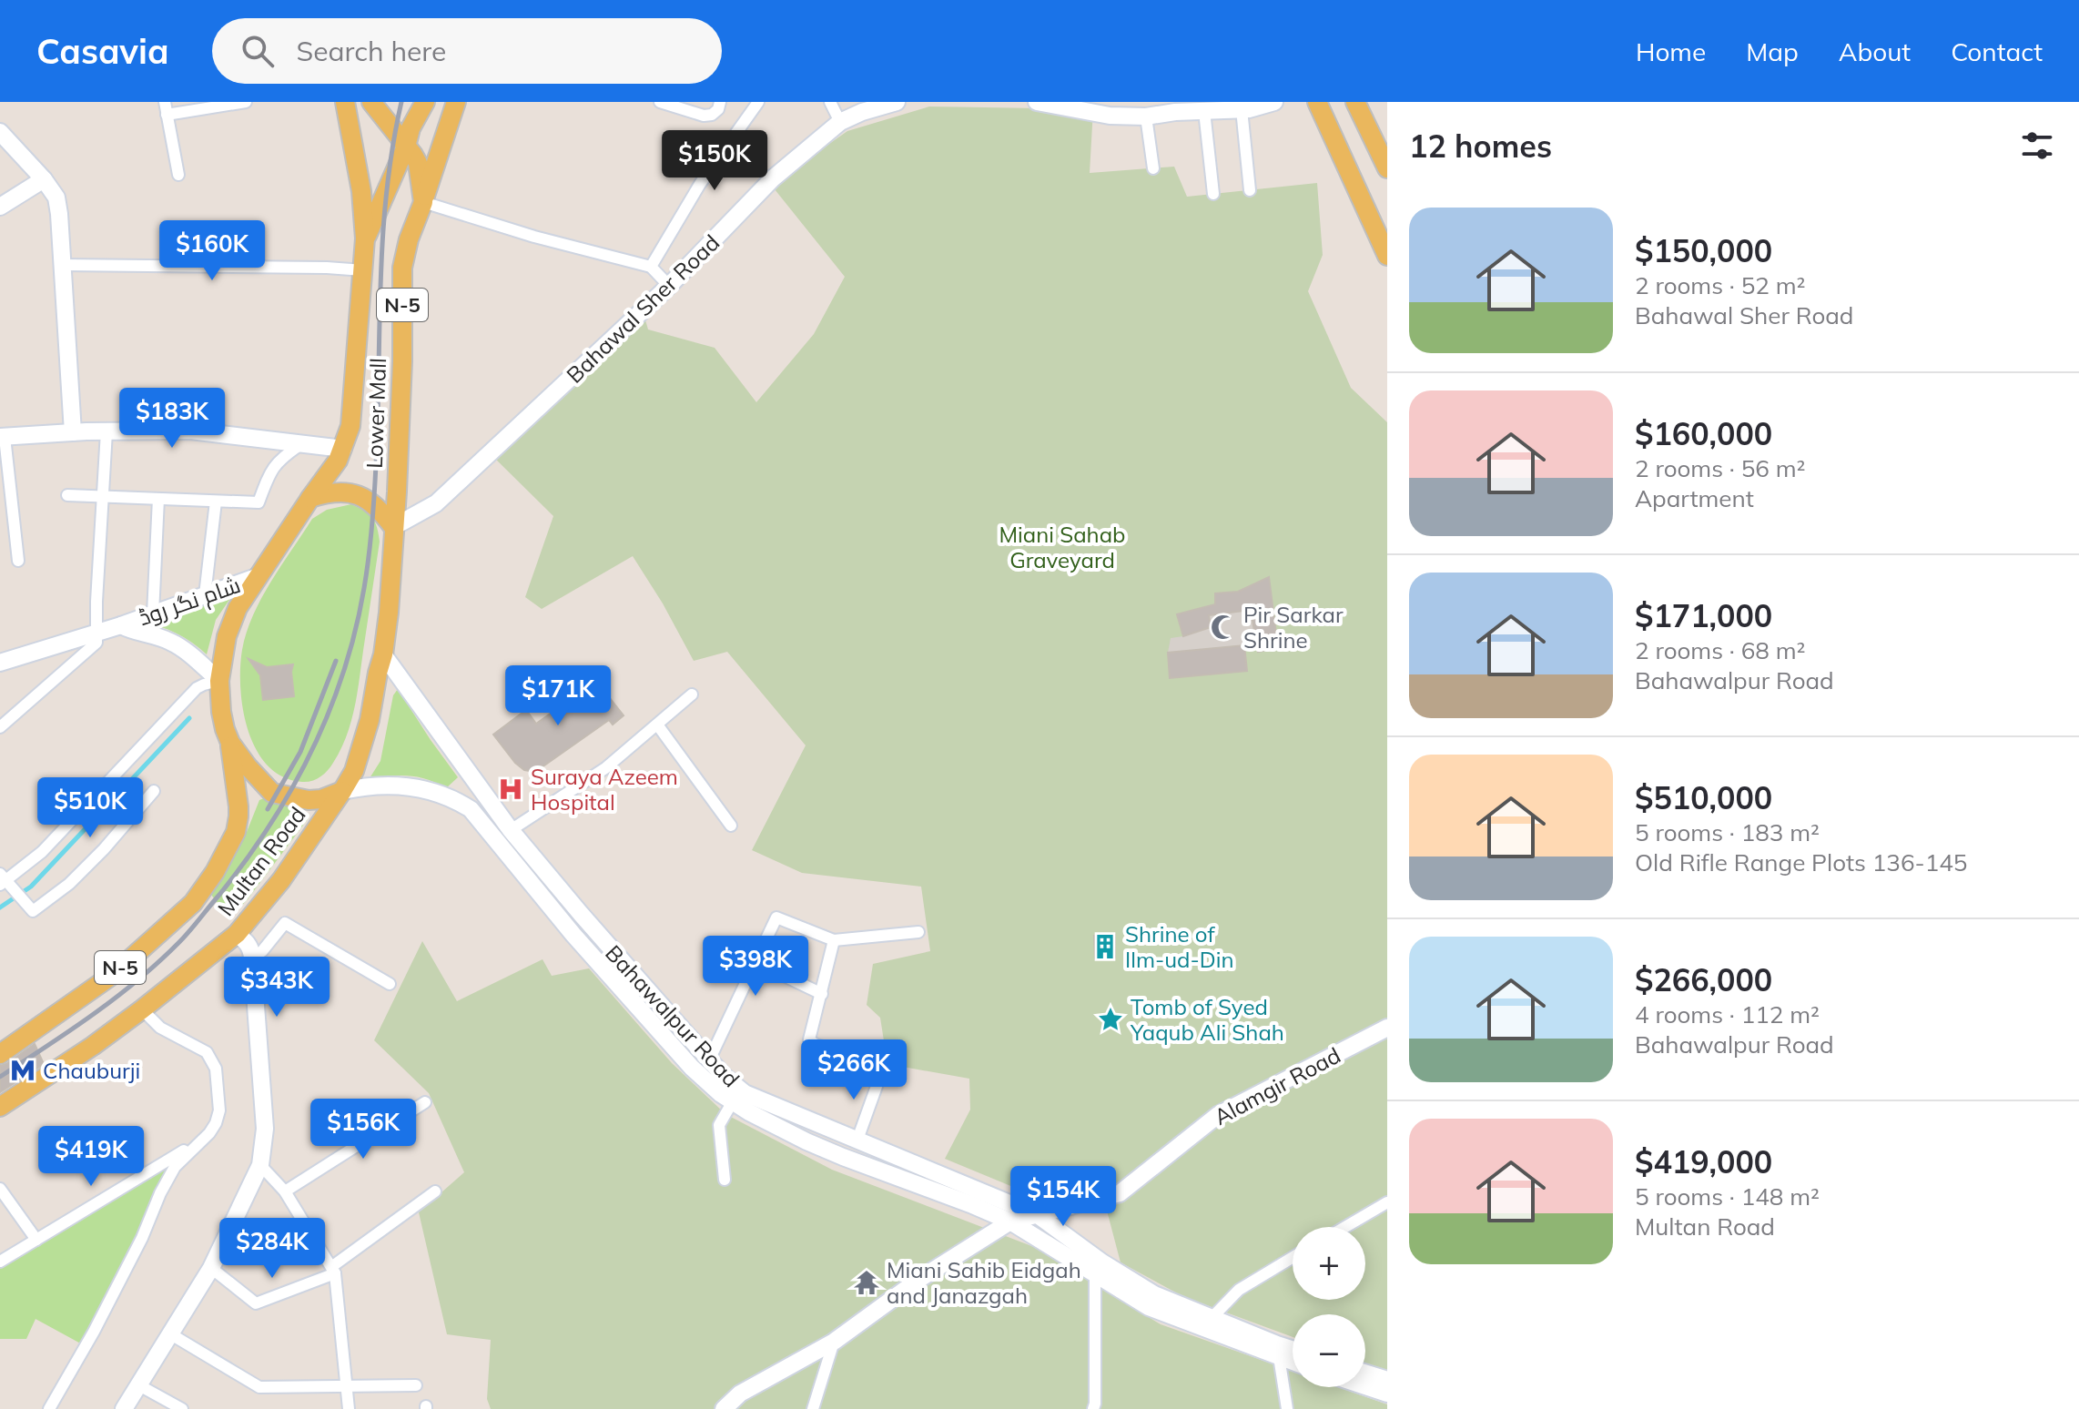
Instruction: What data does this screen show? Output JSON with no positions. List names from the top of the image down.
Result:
{
  "streets": {
    "main road": [
      "N-5",
      "Bahawal Sher Road",
      "Lower Mall",
      "شام نگر روڈ",
      "Multan Road",
      "Bahawalpur Road",
      "Alamgir Road"
    ]
  },
  "crossings": [
    ["N-5", "Bahawal Sher Road"],
    ["N-5", "Lower Mall"],
    ["N-5", "شام نگر روڈ"],
    ["N-5", "Multan Road"],
    ["N-5", "Bahawalpur Road"],
    ["Bahawal Sher Road", "Lower Mall"],
    ["Multan Road", "Bahawalpur Road"],
    ["Bahawalpur Road", "Alamgir Road"]
  ],
  "parks": ["Miani Sahab Graveyard"],
  "places": {
    "mosque": ["Pir Sarkar Shrine"],
    "hospital": ["Suraya Azeem Hospital"],
    "building": ["Shrine of Ilm-ud-Din"],
    "place": ["Tomb of Syed Yaqub Ali Shah"],
    "metro station": ["Chauburji"],
    "temple": ["Miani Sahib Eidgah and Janazgah"]
  },
  "page": {
    "header": "Casavia",
    "search": "Search here",
    "nav": [
      "Home",
      "Map",
      "About",
      "Contact"
    ],
    "heading": "12 homes",
    "price": [
      "$150K",
      "$160K",
      "$183K",
      "$171K",
      "$510K",
      "$398K",
      "$343K",
      "$266K",
      "$156K",
      "$419K",
      "$154K",
      "$284K"
    ],
    "list": [
      {
        "name": "$150,000",
        "note": "2 rooms · 52 m² · Bahawal Sher Road"
      },
      {
        "name": "$160,000",
        "note": "2 rooms · 56 m² · Apartment"
      },
      {
        "name": "$171,000",
        "note": "2 rooms · 68 m² · Bahawalpur Road"
      },
      {
        "name": "$510,000",
        "note": "5 rooms · 183 m² · Old Rifle Range Plots 136-145"
      },
      {
        "name": "$266,000",
        "note": "4 rooms · 112 m² · Bahawalpur Road"
      },
      {
        "name": "$419,000",
        "note": "5 rooms · 148 m² · Multan Road"
      }
    ],
    "map_buttons": ["+", "−"]
  }
}
